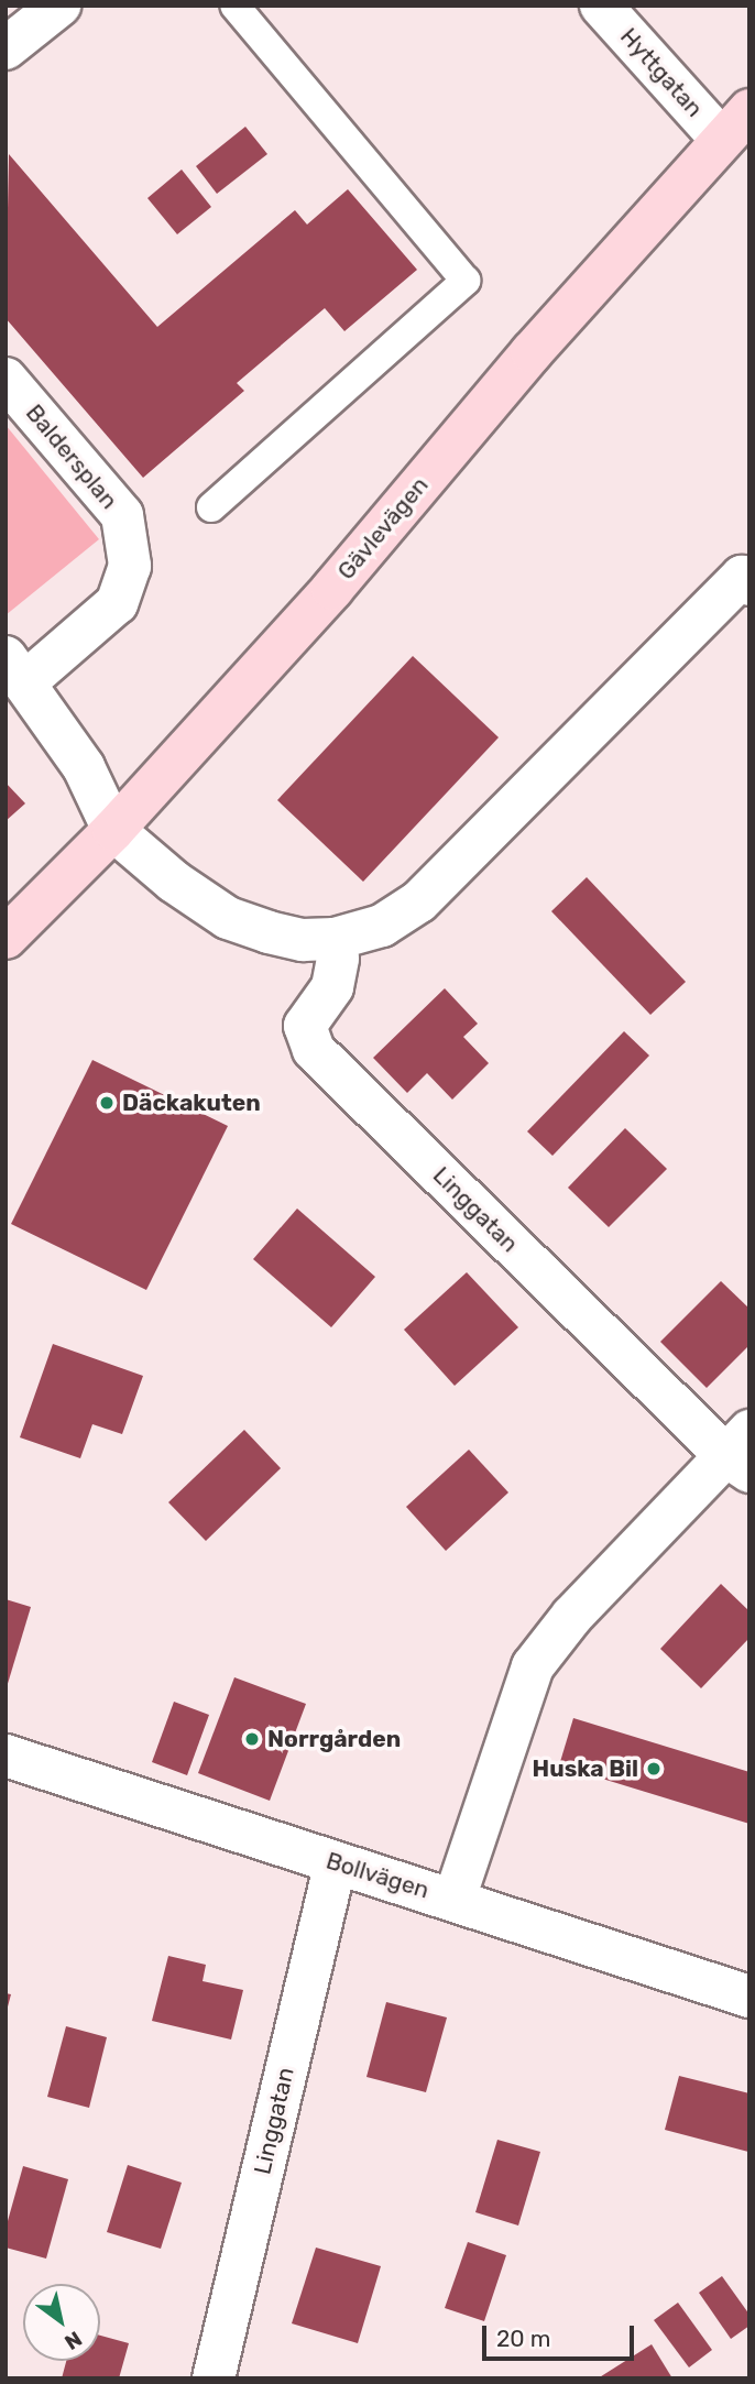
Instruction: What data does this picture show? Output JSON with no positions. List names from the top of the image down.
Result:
{
  "streets": {
    "main road": ["Gävlevägen"],
    "street": [
      "Hyttgatan",
      "Baldersplan",
      "Linggatan",
      "Bollvägen"
    ]
  },
  "crossings": [
    ["Hyttgatan", "Gävlevägen"],
    ["Baldersplan", "Gävlevägen"],
    ["Linggatan", "Bollvägen"]
  ],
  "places": ["Däckakuten", "Norrgården", "Huska Bil"],
  "scale_bar": "20 m",
  "north": "bottom right"
}
